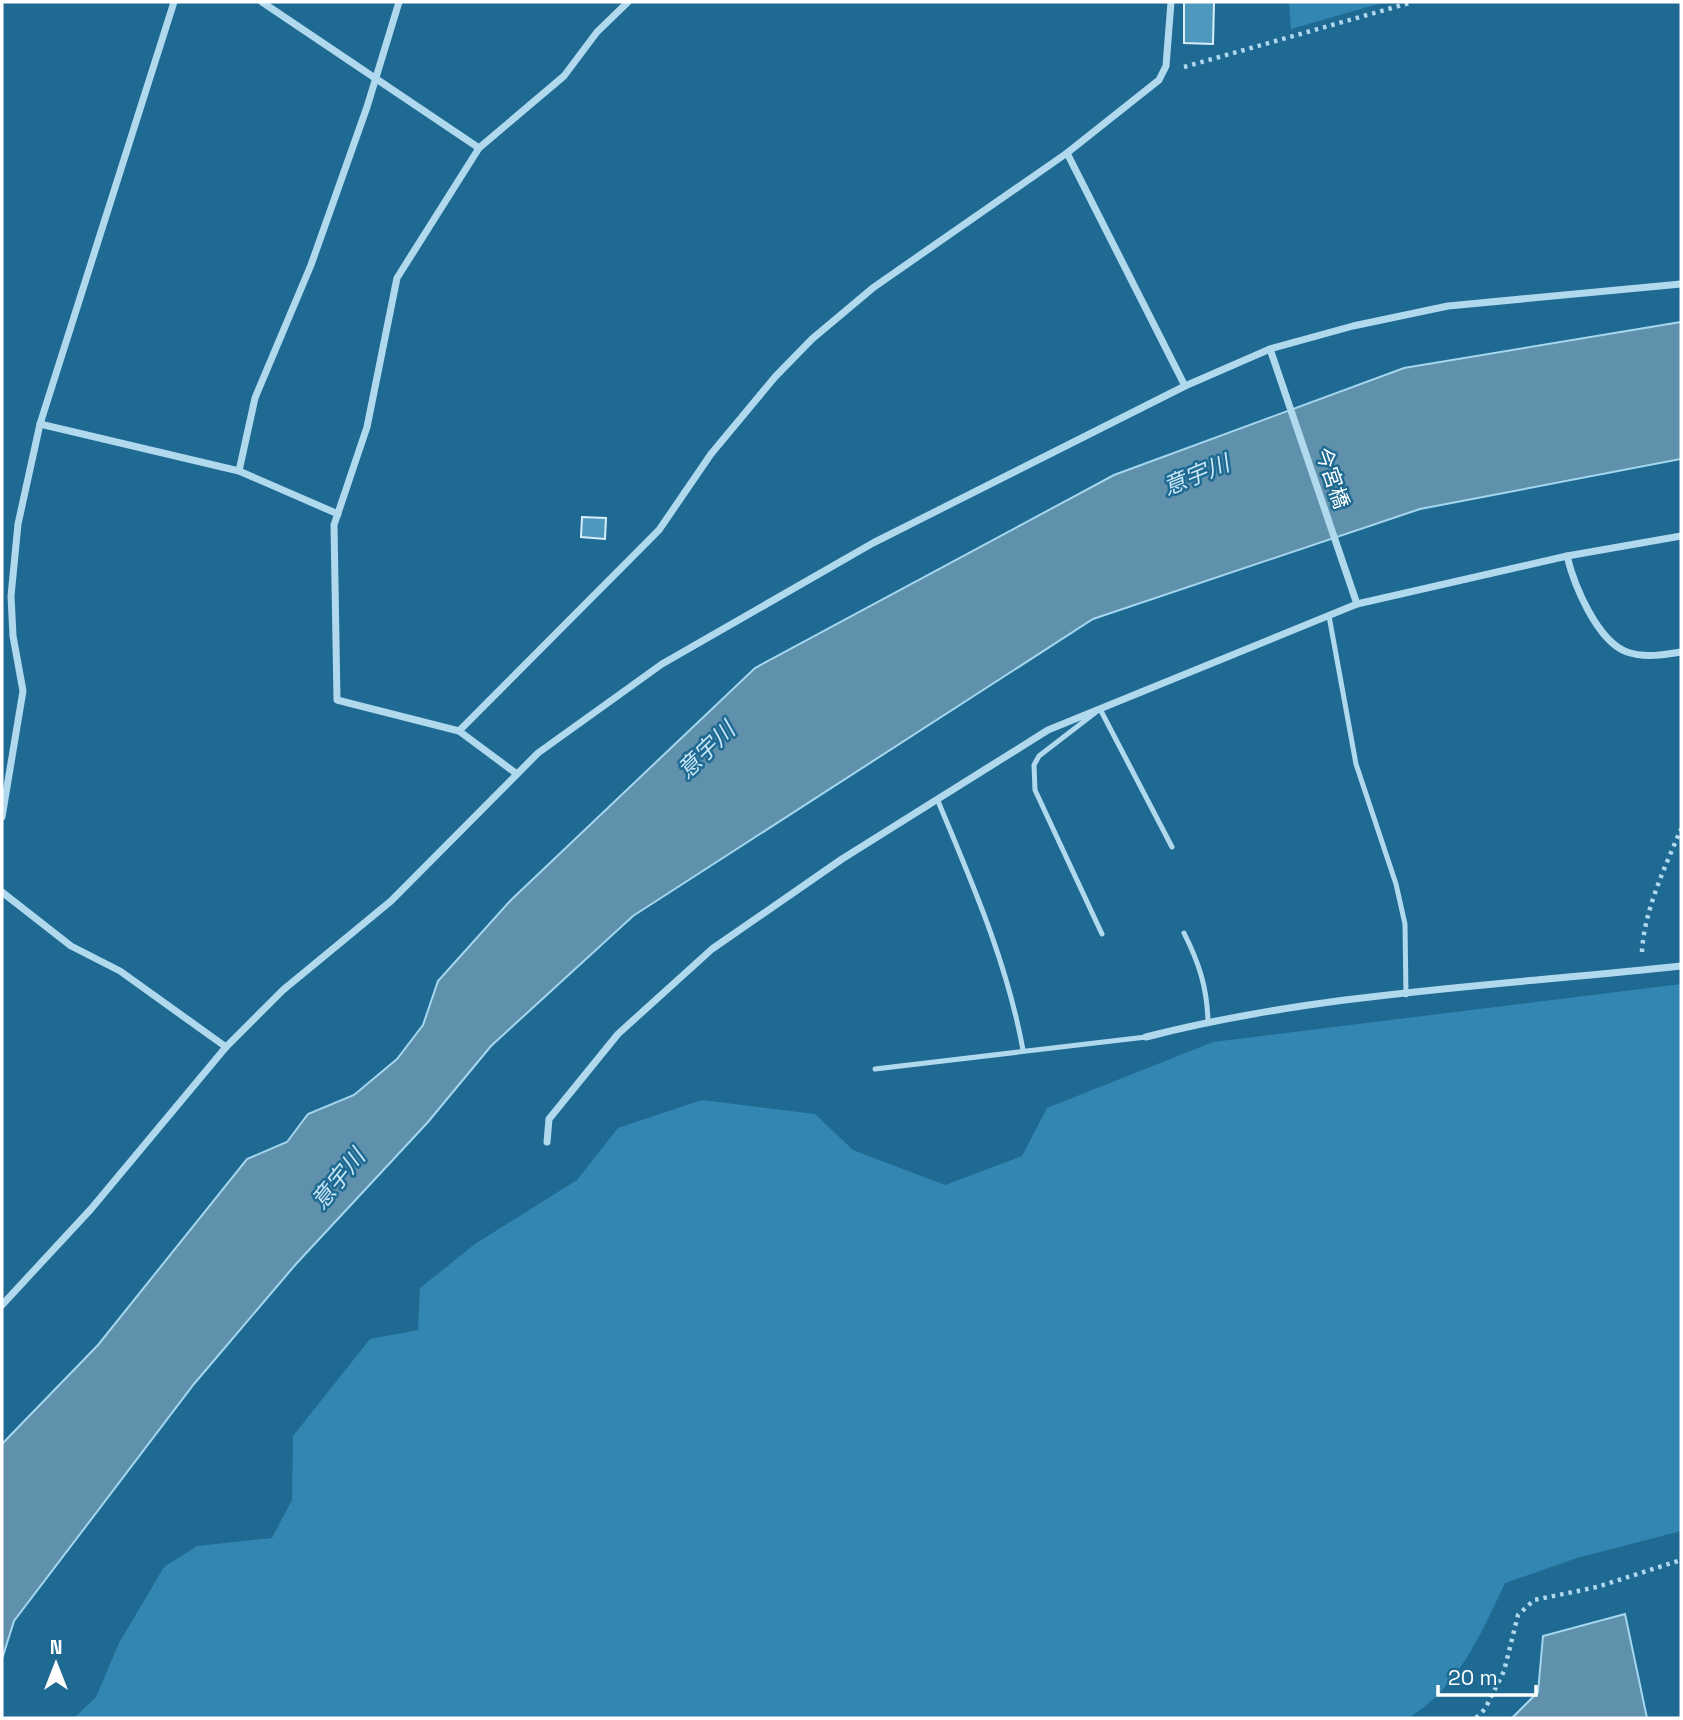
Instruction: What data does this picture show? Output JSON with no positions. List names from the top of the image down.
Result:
{
  "streets": {
    "street": ["今宮橋"]
  },
  "water": ["意宇川"],
  "scale_bar": "20 m",
  "north": "top"
}
